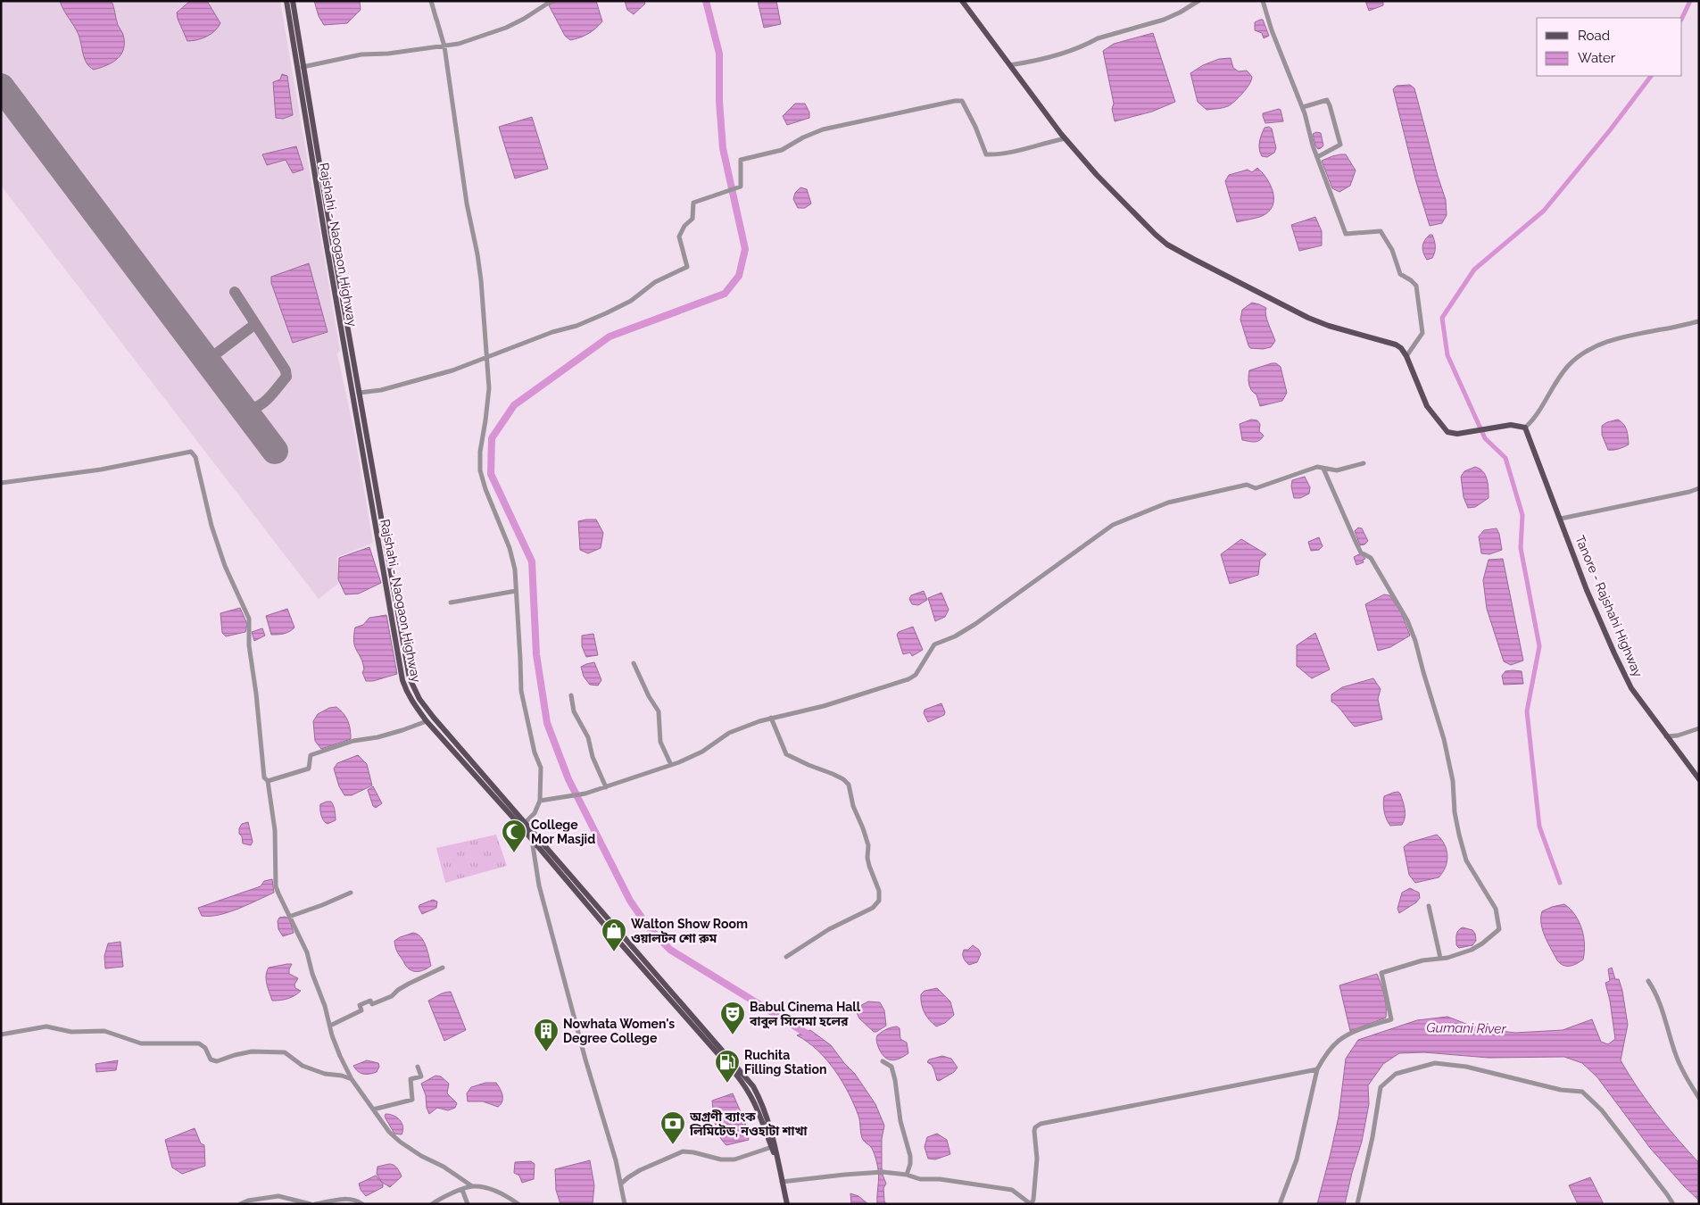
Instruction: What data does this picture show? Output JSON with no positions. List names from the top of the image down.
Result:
{
  "streets": {
    "main road": ["Rajshahi - Naogaon Highway", "Tanore - Rajshahi Highway"]
  },
  "water": ["Gumani River"],
  "places": {
    "mosque": ["College Mor Masjid"],
    "shop": ["Walton Show Room ওয়ালটন শো রুম"],
    "theatre": ["Babul Cinema Hall বাবুল সিনেমা হলের"],
    "building": ["Nowhata Women's Degree College"],
    "fuel station": ["Ruchita Filling Station"],
    "bank": ["অগ্রণী ব্যাংক লিমিটেড, নওহাটা শাখা"]
  },
  "legend": ["Road", "Water"]
}
